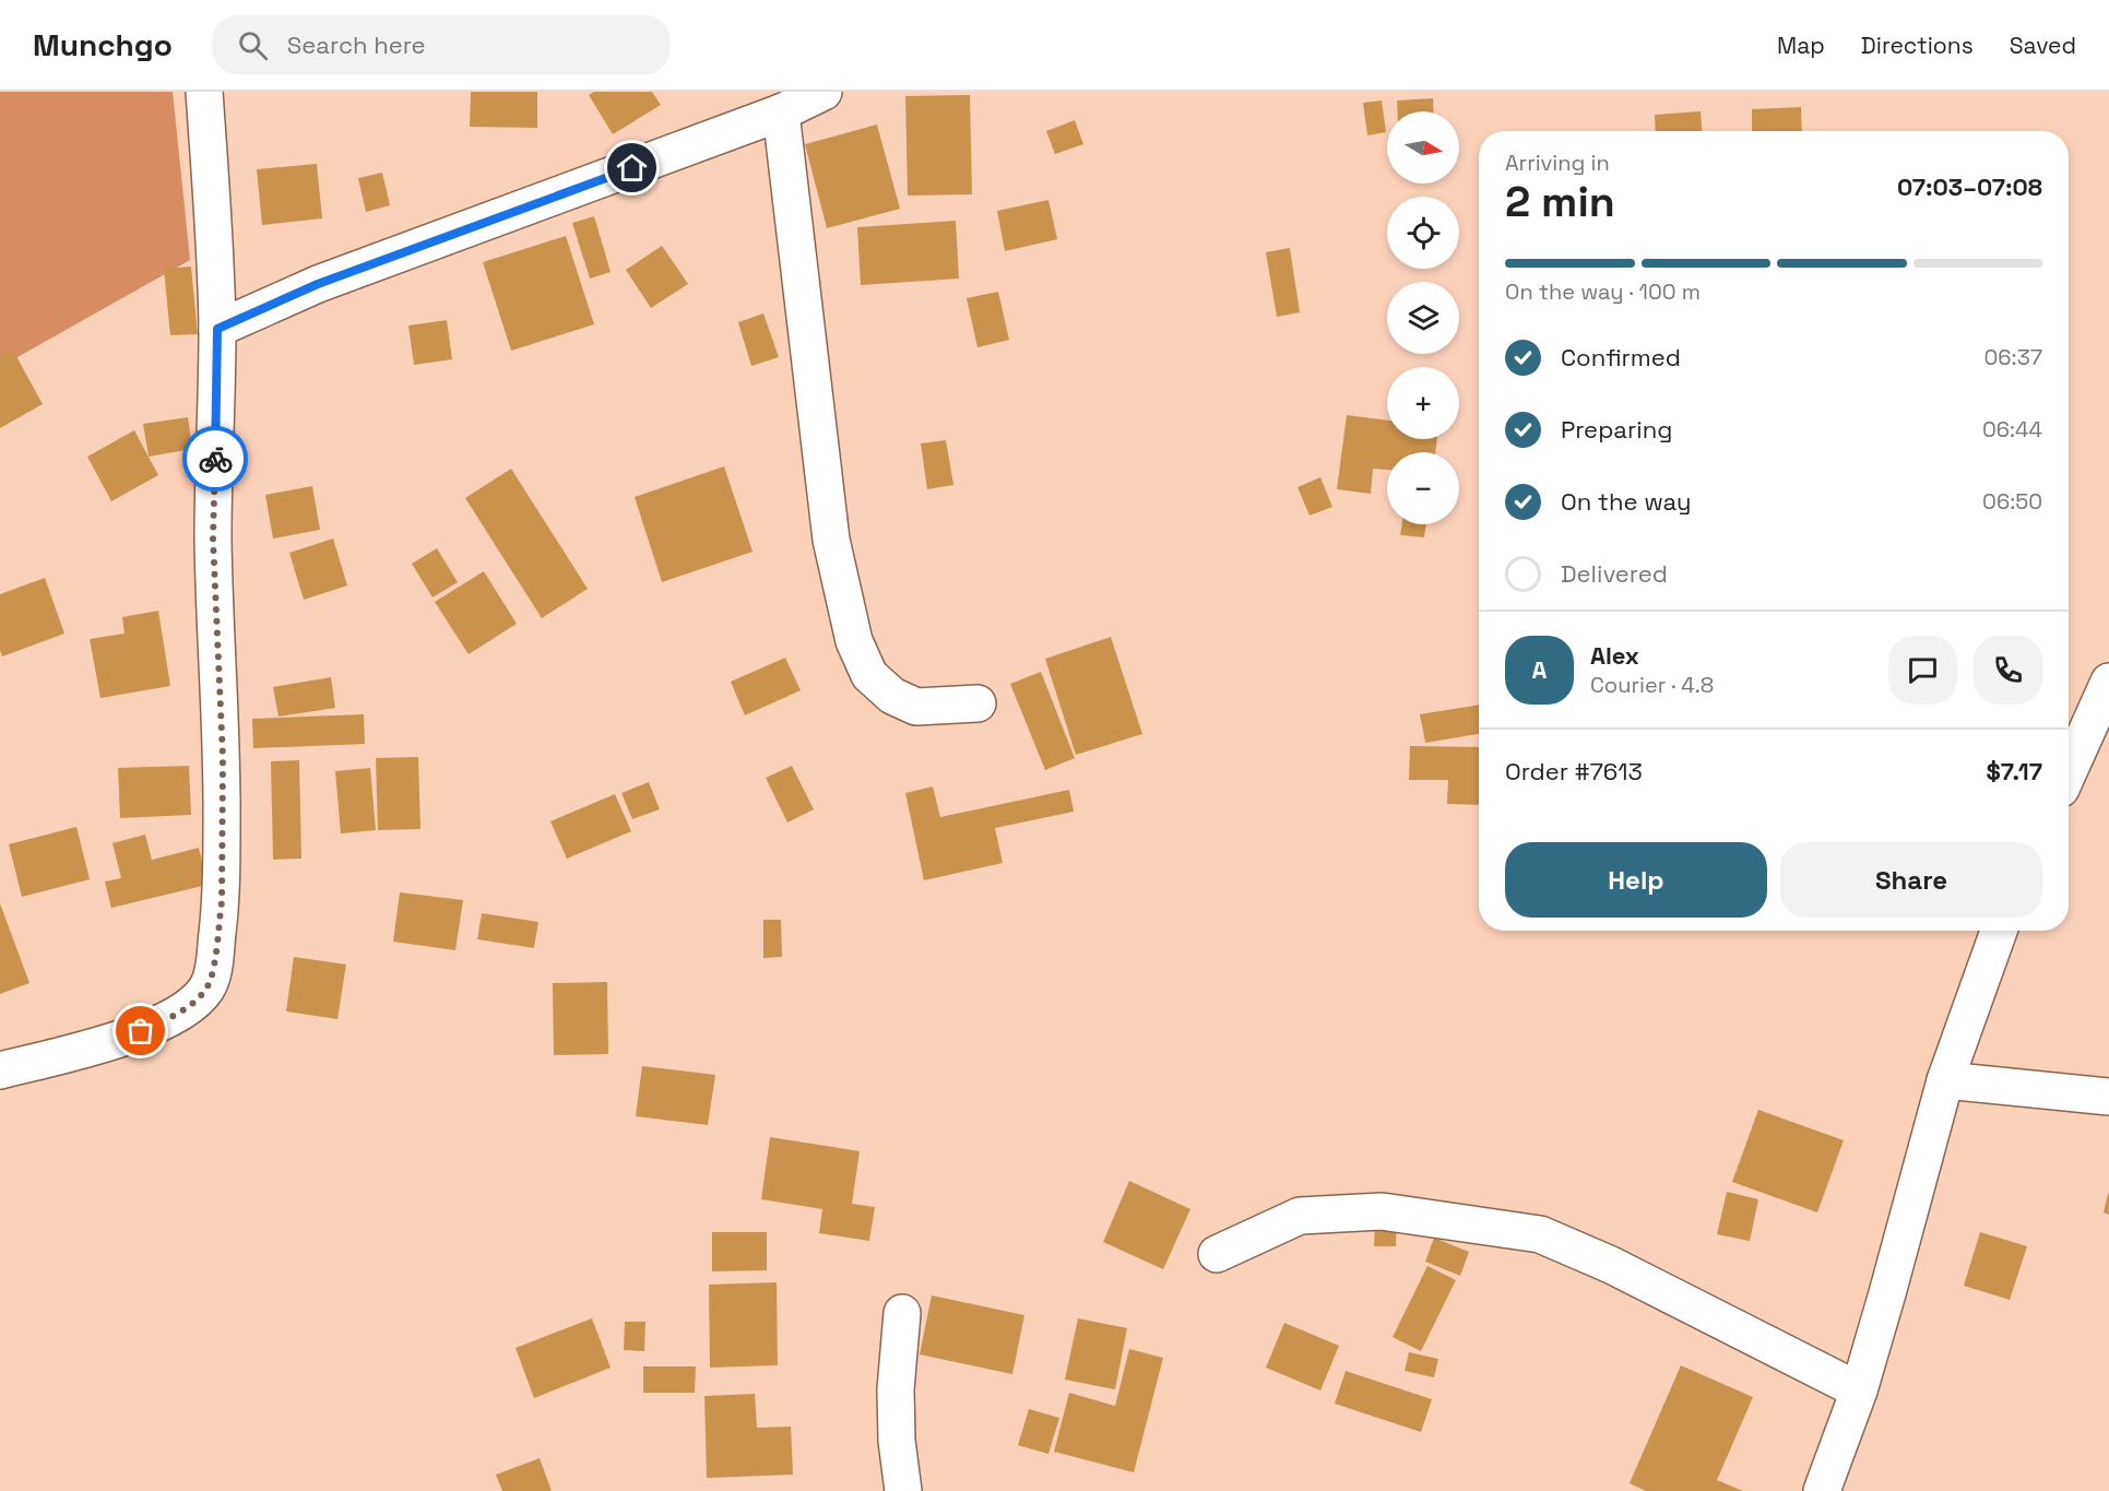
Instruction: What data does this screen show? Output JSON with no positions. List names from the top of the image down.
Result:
{
  "north": "right",
  "page": {
    "header": "Munchgo",
    "search": "Search here",
    "nav": ["Map", "Directions", "Saved"],
    "map_buttons": ["+", "−"],
    "heading": ["2 min", "Arriving in", "07:03–07:08"],
    "panel": [
      "Alex",
      "Courier · 4.8",
      "Order #7613",
      "$7.17"
    ],
    "bar": "On the way · 100 m",
    "list": [
      ["Confirmed", "06:37"],
      ["Preparing", "06:44"],
      ["On the way", "06:50"],
      "Delivered"
    ],
    "round": "A",
    "buttons": ["Help", "Share"]
  }
}
